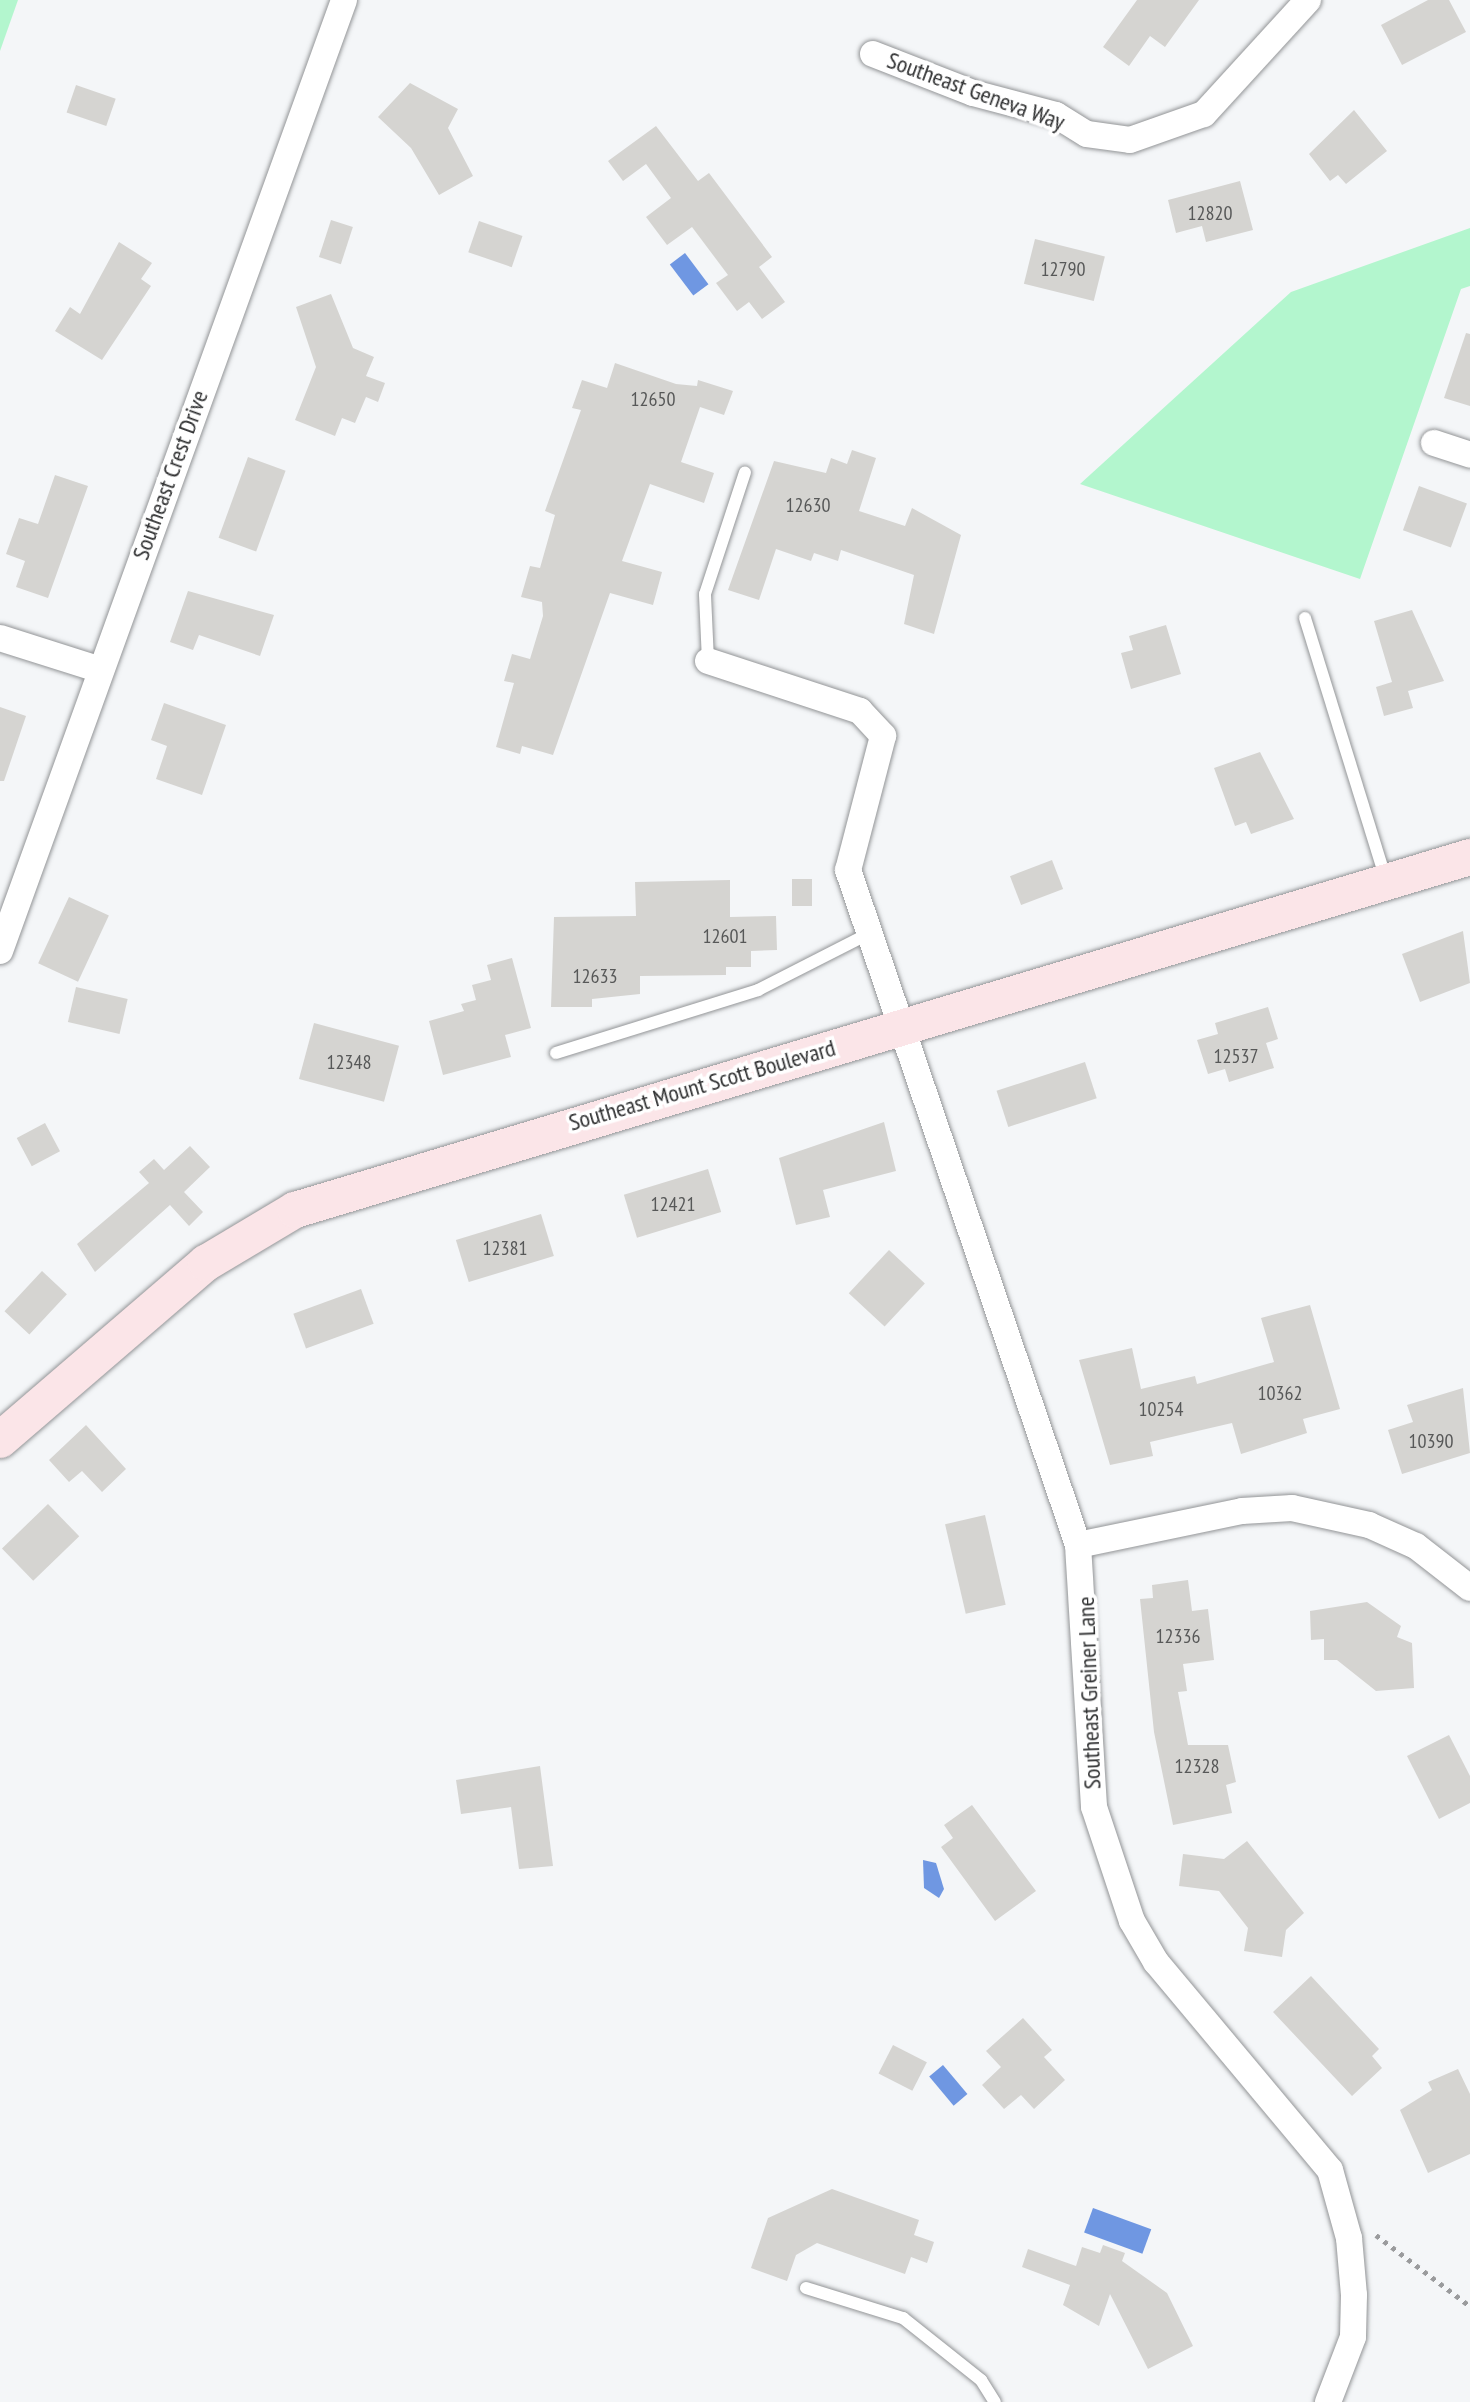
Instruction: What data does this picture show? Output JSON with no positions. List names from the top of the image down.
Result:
{
  "streets": {
    "main road": ["Southeast Mount Scott Boulevard"],
    "street": ["Southeast Geneva Way", "Southeast Crest Drive", "Southeast Greiner Lane"]
  },
  "crossings": [
    ["Southeast Mount Scott Boulevard", "Southeast Greiner Lane"]
  ],
  "house_numbers": [
    "12820",
    "12790",
    "12650",
    "12630",
    "12601",
    "12633",
    "12537",
    "12348",
    "12421",
    "12381",
    "10362",
    "10254",
    "10390",
    "12336",
    "12328"
  ]
}
